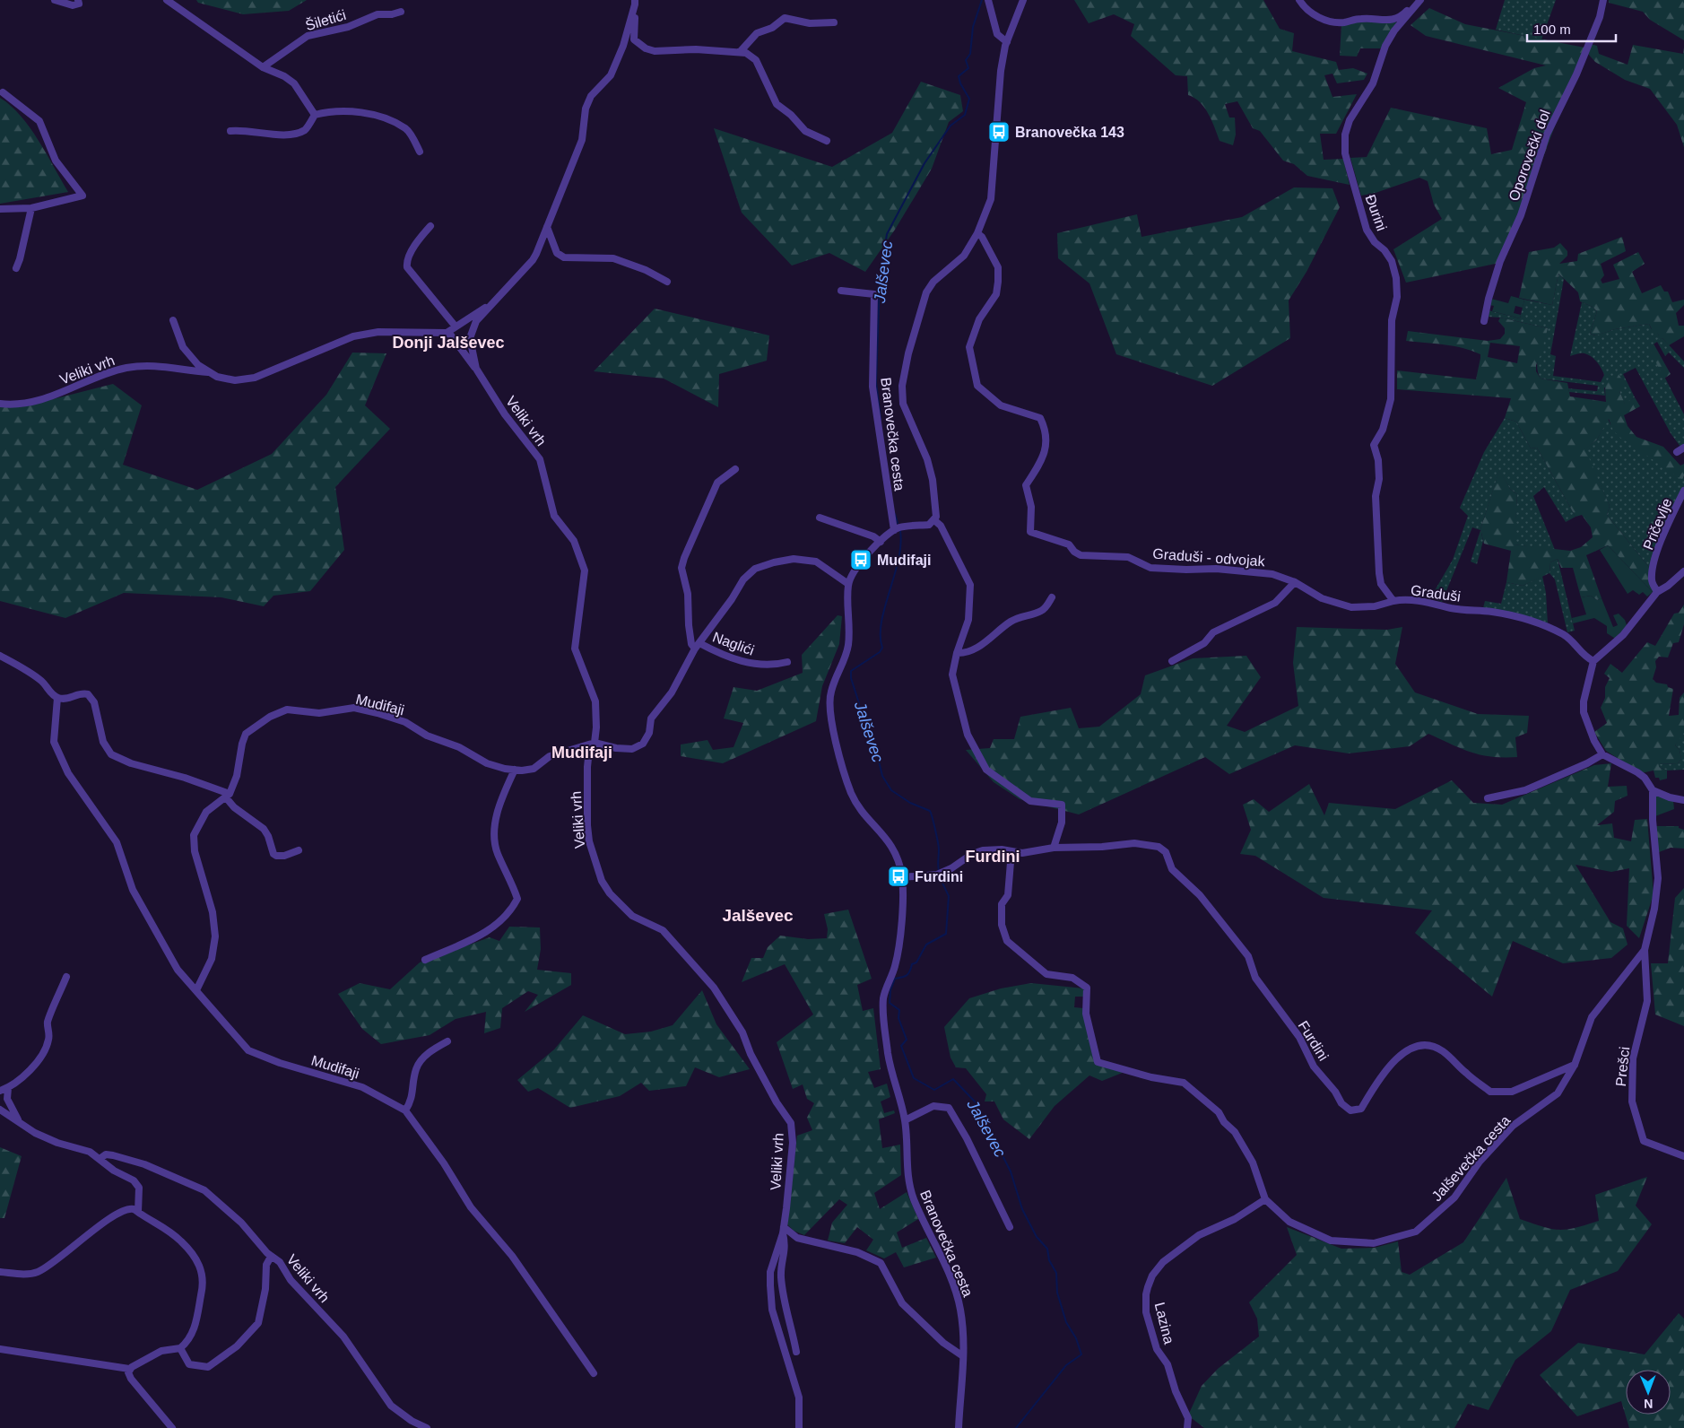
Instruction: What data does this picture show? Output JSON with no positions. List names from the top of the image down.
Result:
{
  "streets": {
    "street": [
      "Šiletići",
      "Oporovečki dol",
      "Đurini",
      "Veliki vrh",
      "Branovečka cesta",
      "Pričevlje",
      "Graduši - odvojak",
      "Graduši",
      "Naglići",
      "Mudifaji",
      "Furdini",
      "Prešci",
      "Jalševečka cesta",
      "Lazina"
    ]
  },
  "crossings": [
    ["Đurini", "Graduši"],
    ["Veliki vrh", "Mudifaji"],
    ["Branovečka cesta", "Graduši - odvojak"],
    ["Branovečka cesta", "Furdini"],
    ["Graduši - odvojak", "Graduši"],
    ["Furdini", "Jalševečka cesta"],
    ["Prešci", "Jalševečka cesta"],
    ["Jalševečka cesta", "Lazina"]
  ],
  "districts": [
    "Donji Jalševec",
    "Mudifaji",
    "Furdini",
    "Jalševec"
  ],
  "water": ["Jalševec"],
  "places": {
    "bus stop": ["Branovečka 143", "Mudifaji", "Furdini"]
  },
  "scale_bar": "100 m",
  "north": "bottom"
}
